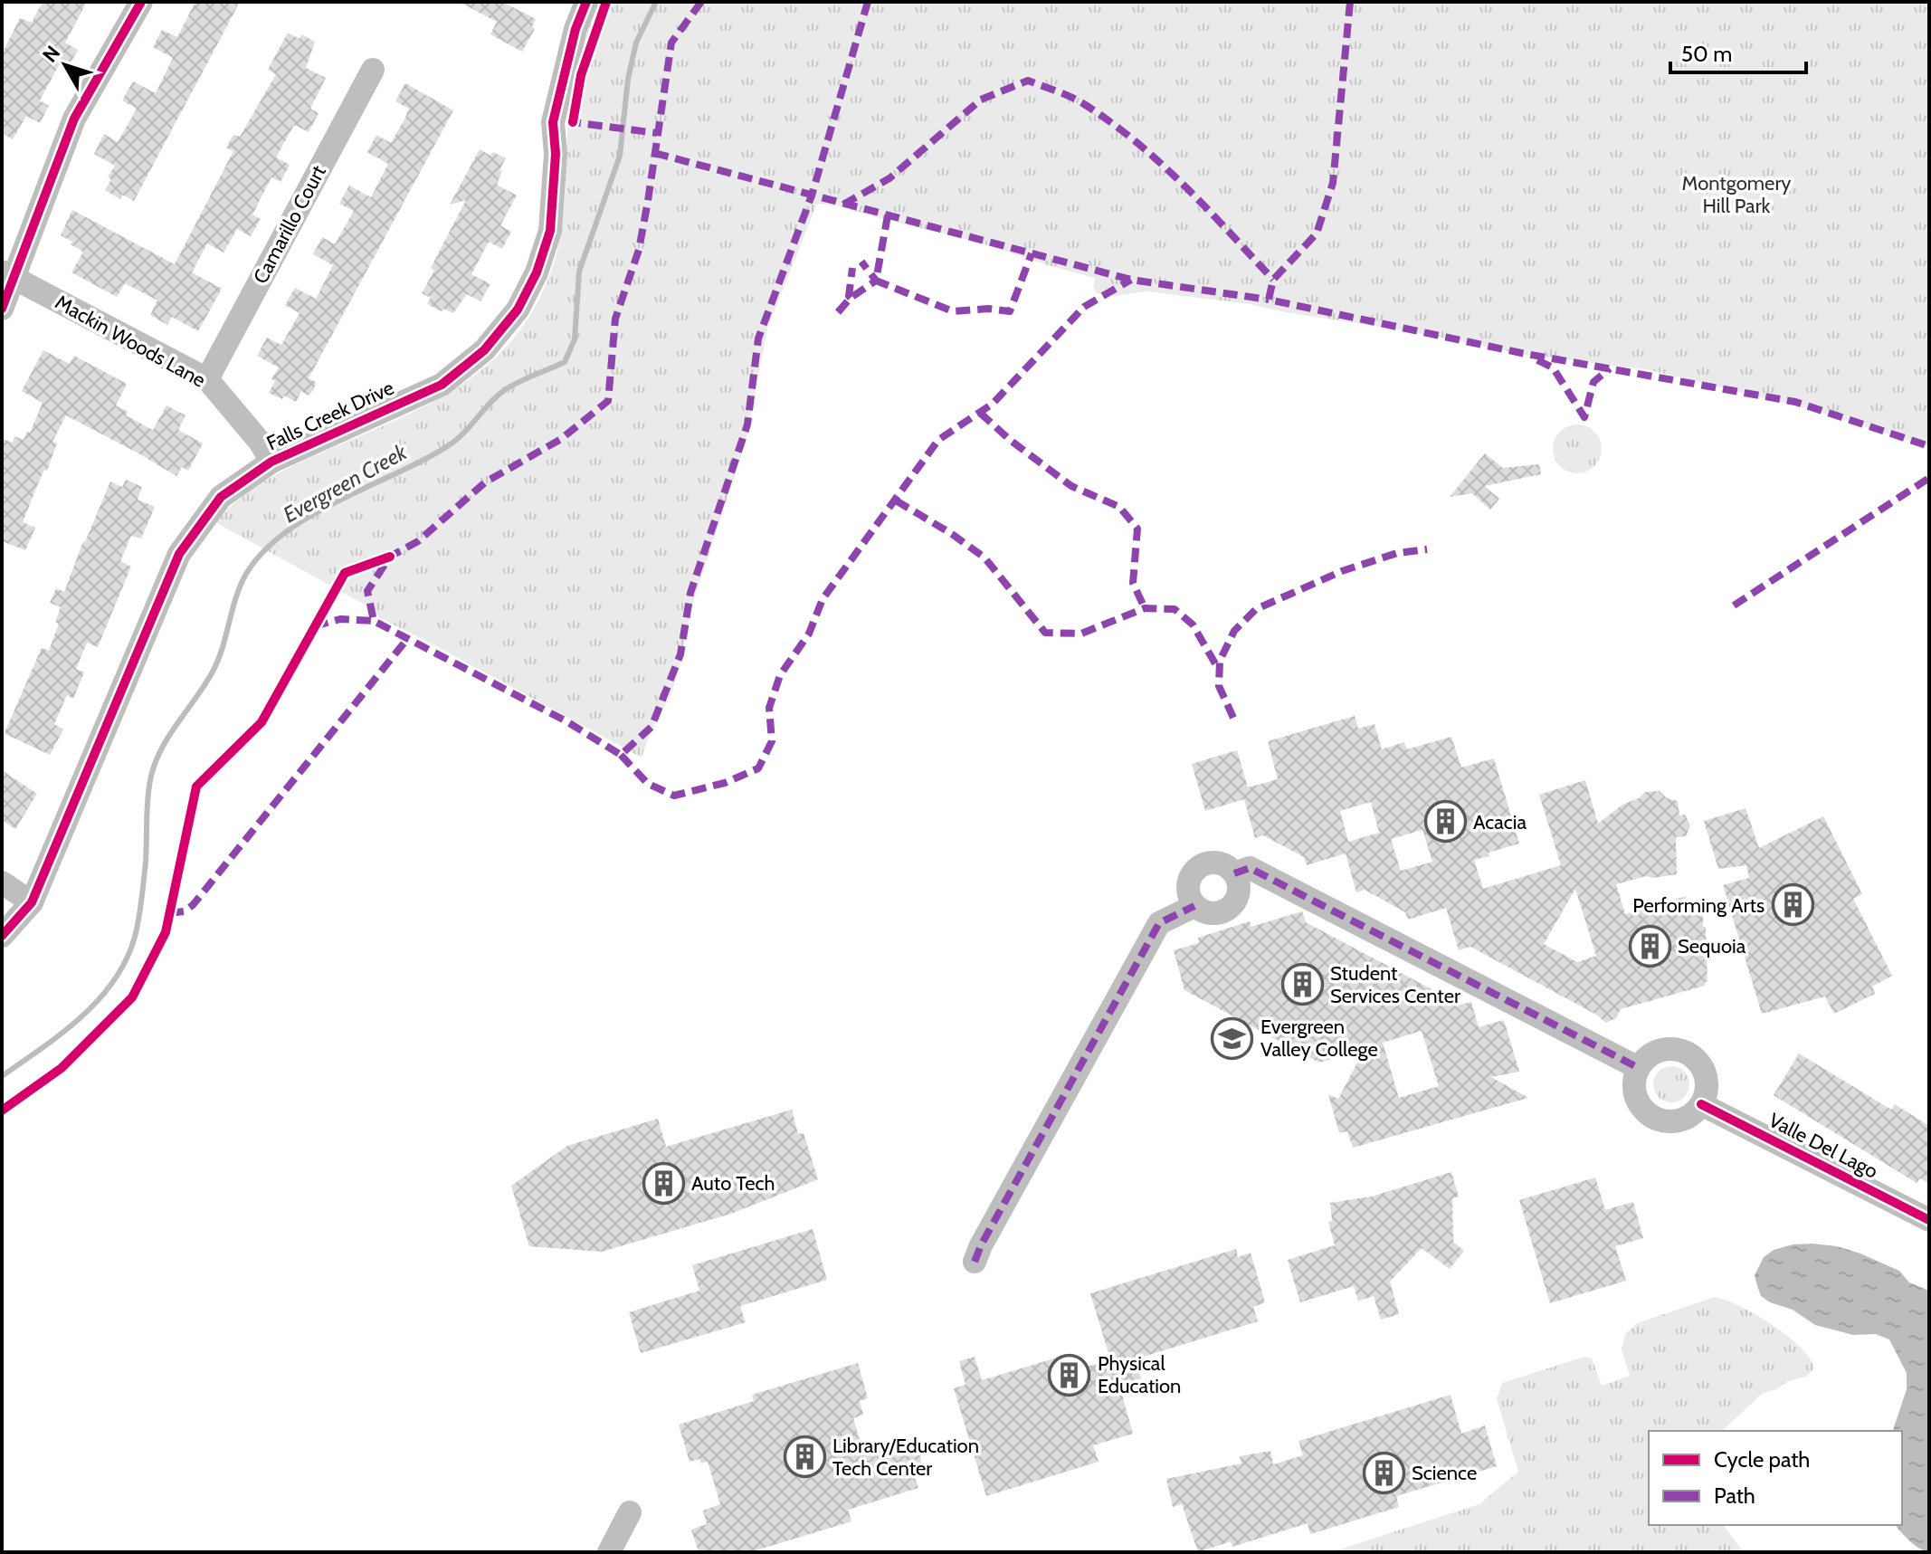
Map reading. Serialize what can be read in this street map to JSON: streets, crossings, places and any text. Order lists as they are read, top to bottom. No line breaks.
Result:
{"streets":{"street":["Camarillo Court","Mackin Woods Lane","Falls Creek Drive","Valle Del Lago"]},"crossings":[["Camarillo Court","Mackin Woods Lane"],["Mackin Woods Lane","Falls Creek Drive"]],"water":["Evergreen Creek"],"parks":["Montgomery Hill Park"],"places":{"building":["Acacia","Performing Arts","Sequoia","Student Services Center","Auto Tech","Physical Education","Library/Education Tech Center","Science"],"school or university":["Evergreen Valley College"]},"legend":["Cycle path","Path"],"scale_bar":"50 m","north":"top left"}
